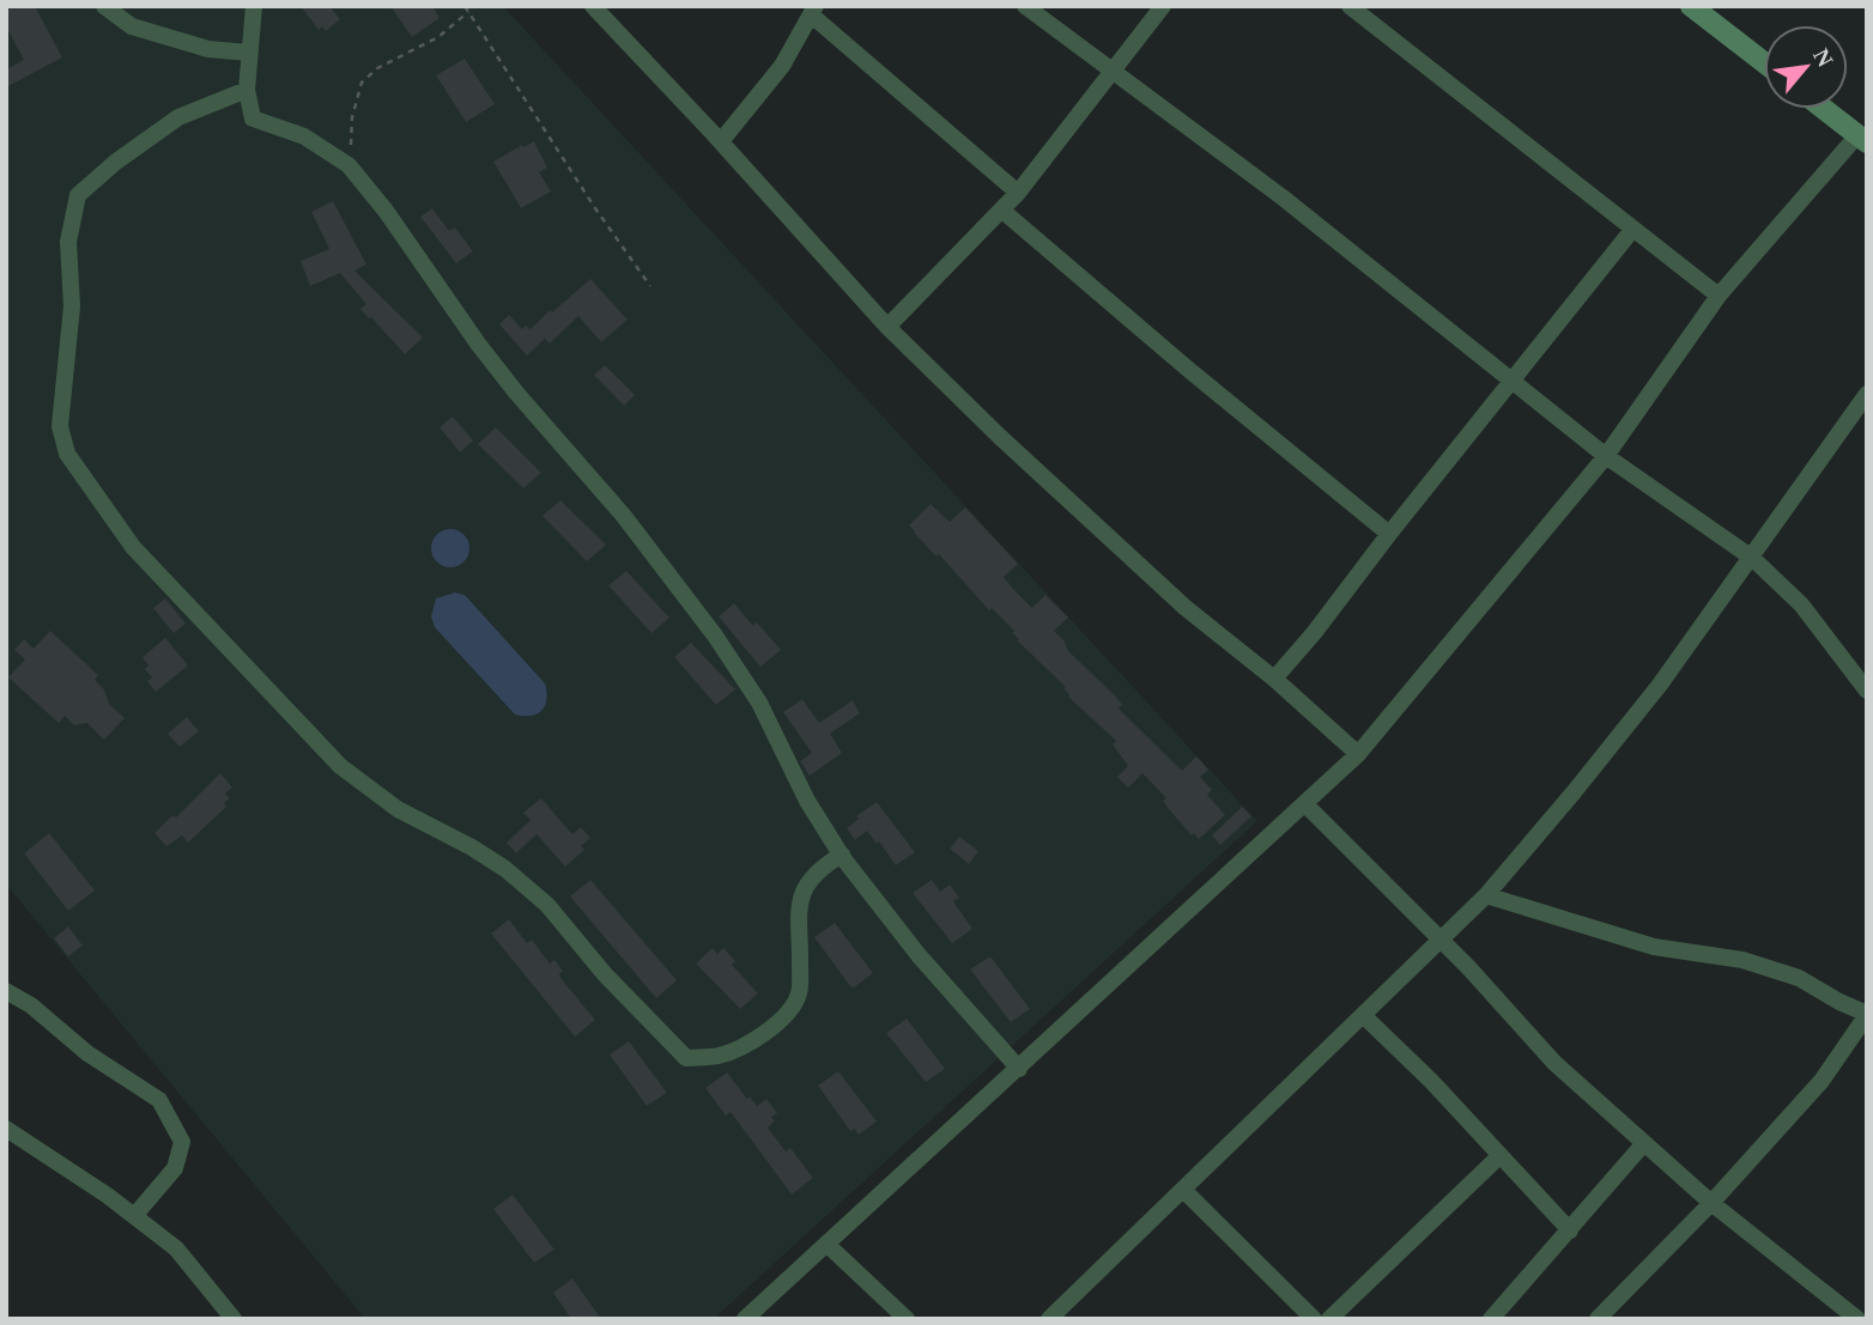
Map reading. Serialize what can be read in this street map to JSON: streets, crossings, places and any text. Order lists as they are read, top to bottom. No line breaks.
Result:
{"north":"top right"}
